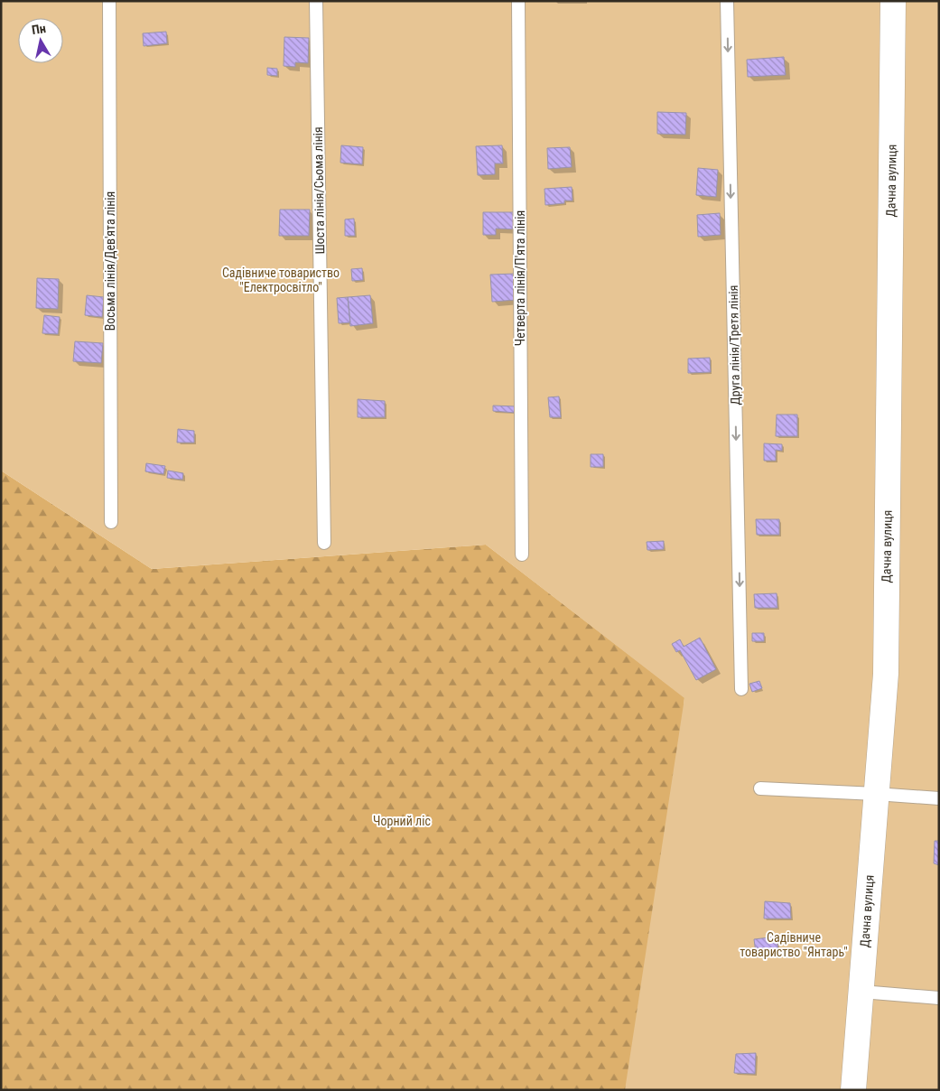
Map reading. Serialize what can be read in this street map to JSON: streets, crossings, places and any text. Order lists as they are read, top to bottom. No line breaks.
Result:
{"streets":{"street":["Дачна вулиця"],"lane":["Шоста лінія/Сьома лінія","Восьма лінія/Дев'ята лінія","Четверта лінія/П'ята лінія","Друга лінія/Третя лінія"]},"one_way":["Друга лінія/Третя лінія"],"parks":["Садівниче товариство \"Електросвітло\"","Чорний ліс","Садівниче товариство \"Янтарь\""],"north":"top"}
